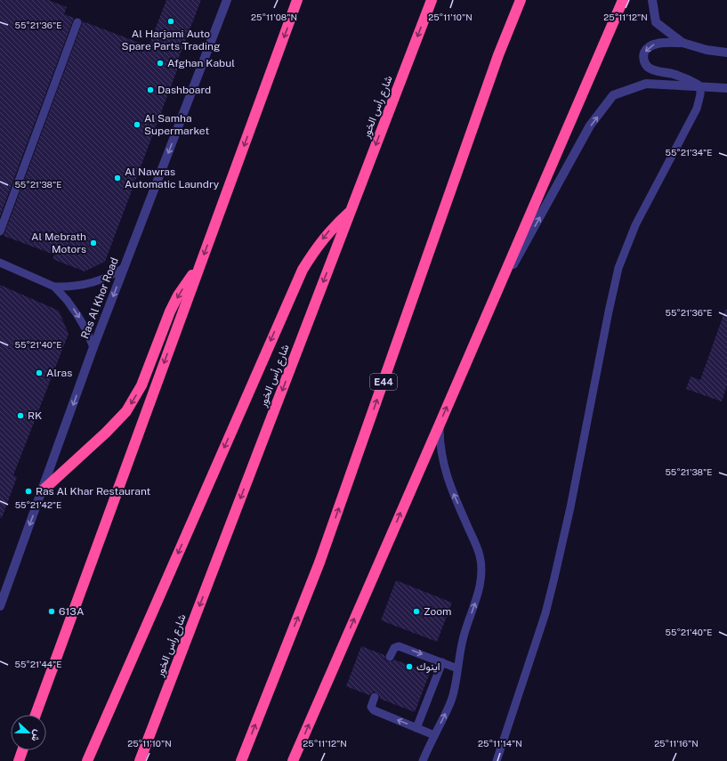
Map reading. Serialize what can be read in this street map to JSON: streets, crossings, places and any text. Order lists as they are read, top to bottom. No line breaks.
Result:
{"streets":{"highway":["شارع رأس الخور","E44"],"street":["Ras Al Khor Road"]},"one_way":["Ras Al Khor Road"],"places":["Al Harjami Auto Spare Parts Trading","Afghan Kabul","Dashboard","Al Samha Supermarket","Al Nawras Automatic Laundry","Al Mebrath Motors","Alras","RK","Ras Al Khar Restaurant","613A","Zoom","اينوك"],"north":"right","coordinates":["25°11'10\"N","25°11'12\"N","25°11'08\"N","55°21'36\"E","55°21'34\"E","55°21'38\"E","55°21'40\"E","55°21'42\"E","55°21'44\"E","25°11'14\"N","25°11'16\"N"]}
